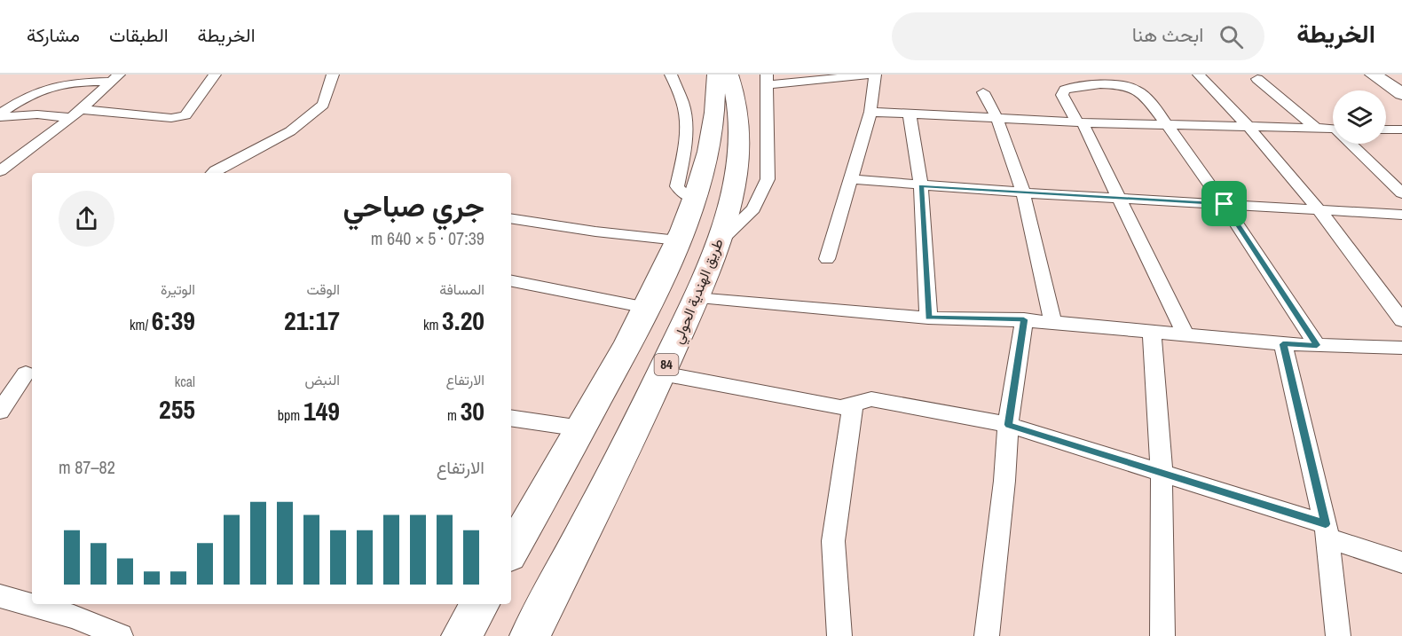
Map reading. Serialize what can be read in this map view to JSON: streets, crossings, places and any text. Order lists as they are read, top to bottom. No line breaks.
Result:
{"streets":{"highway":["طريق الهندية الحولي","84"]},"page":{"header":"الخريطة","search":"ابحث هنا","nav":["الخريطة","الطبقات","مشاركة"],"heading":["جري صباحي","07:39 · 5 × 640 m"],"stats":[["المسافة","3.20 km"],["الوقت","21:17"],["الوتيرة","6:39 /km"],["الارتفاع","30 m"],["النبض","149 bpm"],["kcal","255"]],"chart":["الارتفاع","82–87 m"]}}
